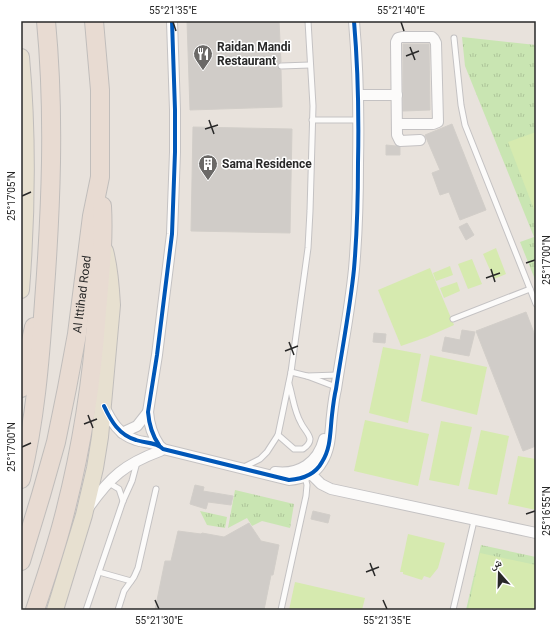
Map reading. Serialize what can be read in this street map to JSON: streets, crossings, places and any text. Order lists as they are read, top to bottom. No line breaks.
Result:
{"streets":{"highway":["Al Ittihad Road"]},"places":{"restaurant":["Raidan Mandi Restaurant"],"building":["Sama Residence"]},"north":"top","coordinates":["55°21'35\"E","55°21'40\"E","25°17'05\"N","25°17'00\"N","25°16'55\"N","55°21'30\"E"]}
